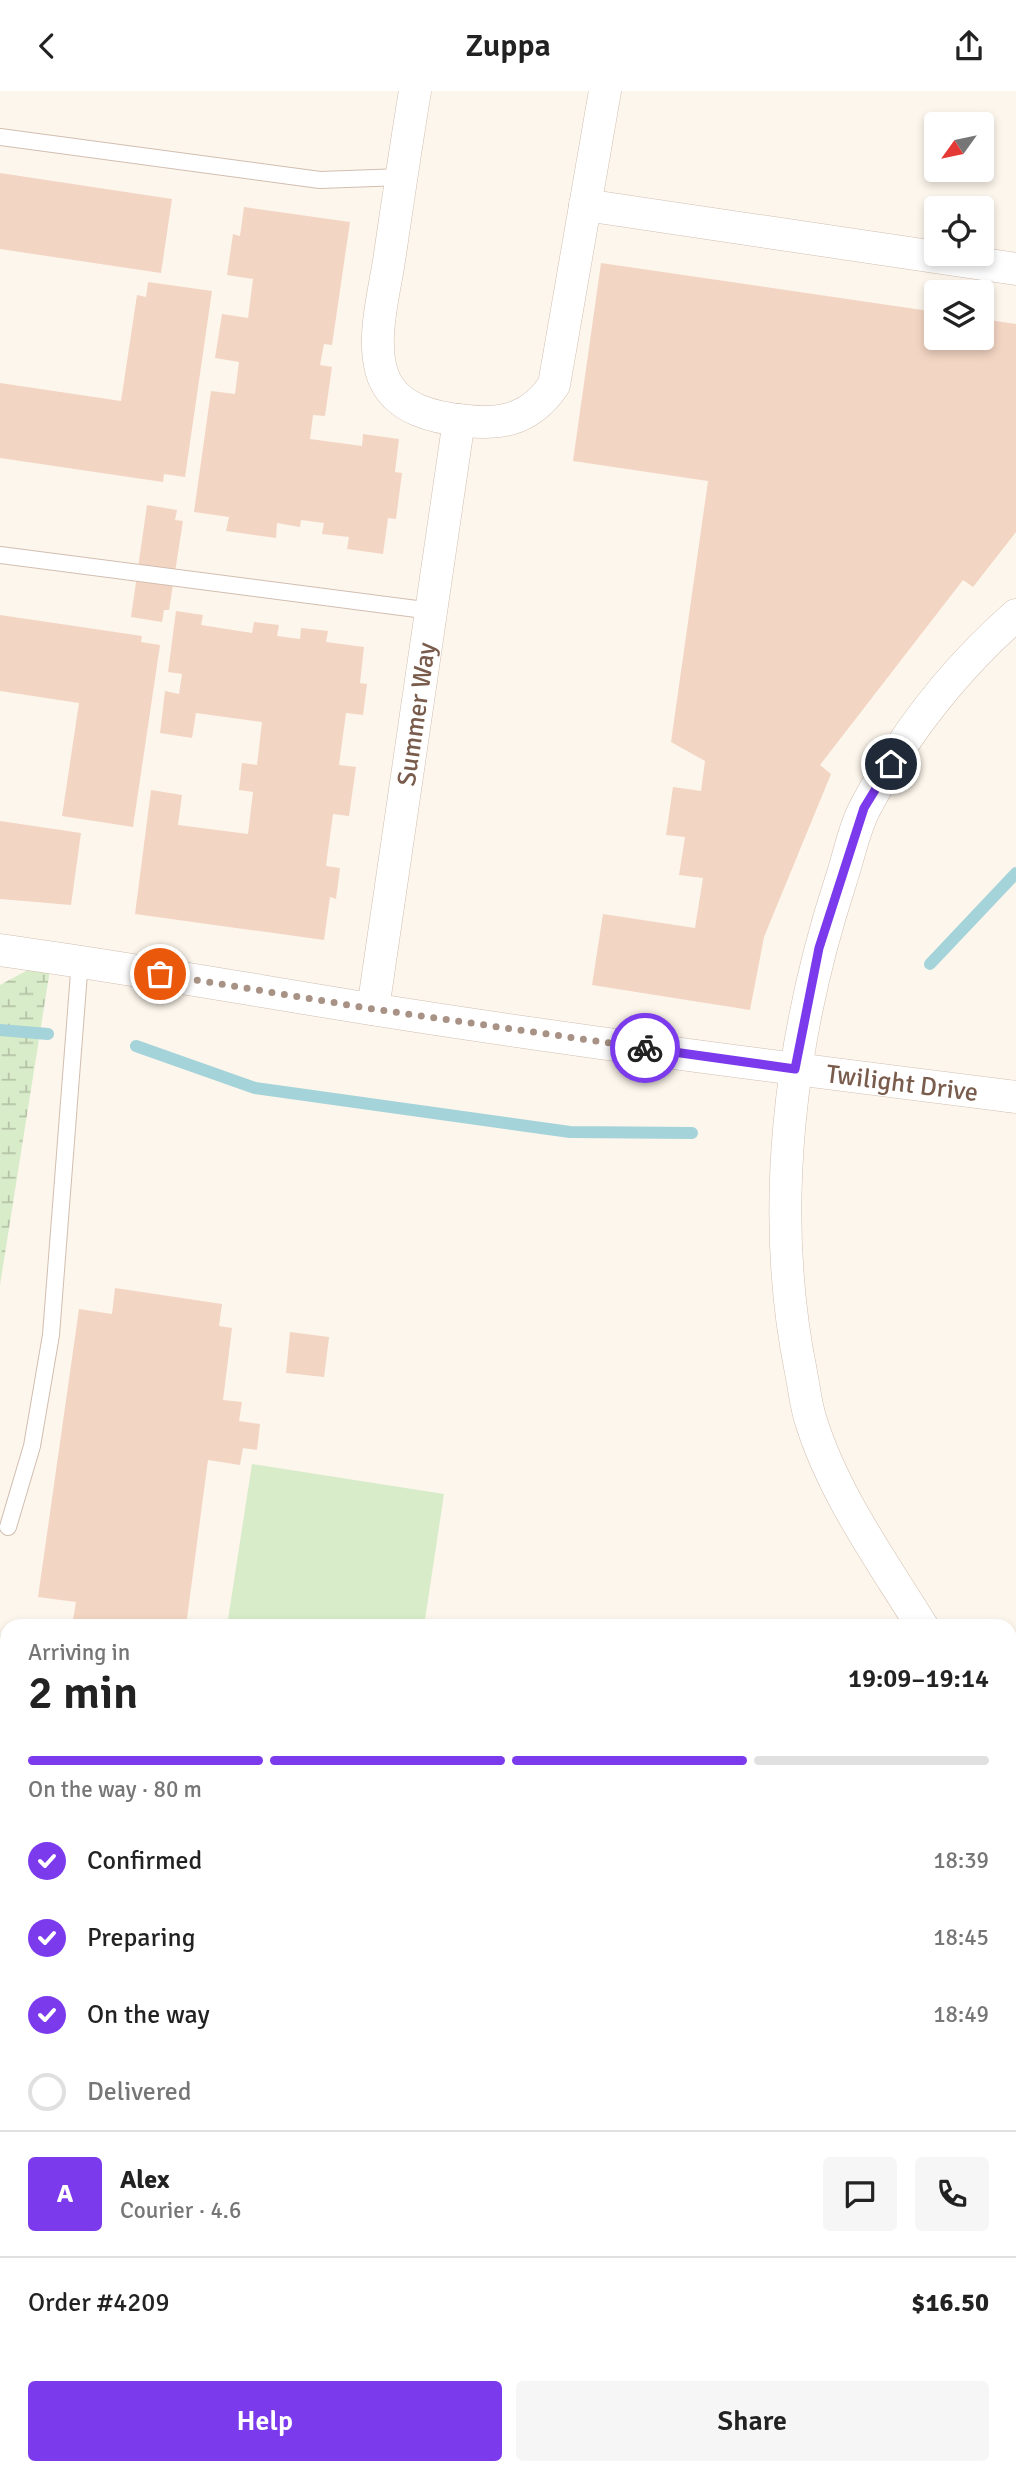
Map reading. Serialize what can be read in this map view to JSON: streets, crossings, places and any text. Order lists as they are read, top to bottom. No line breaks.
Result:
{"streets":{"street":["Summer Way","Twilight Drive"]},"crossings":[["Summer Way","Twilight Drive"]],"north":"bottom left","page":{"header":"Zuppa","heading":["2 min","Arriving in","19:09–19:14"],"panel":["Alex","Courier · 4.6","Order #4209","$16.50"],"bar":"On the way · 80 m","list":[["Confirmed","18:39"],["Preparing","18:45"],["On the way","18:49"],"Delivered"],"round":"A","buttons":["Help","Share"]}}
